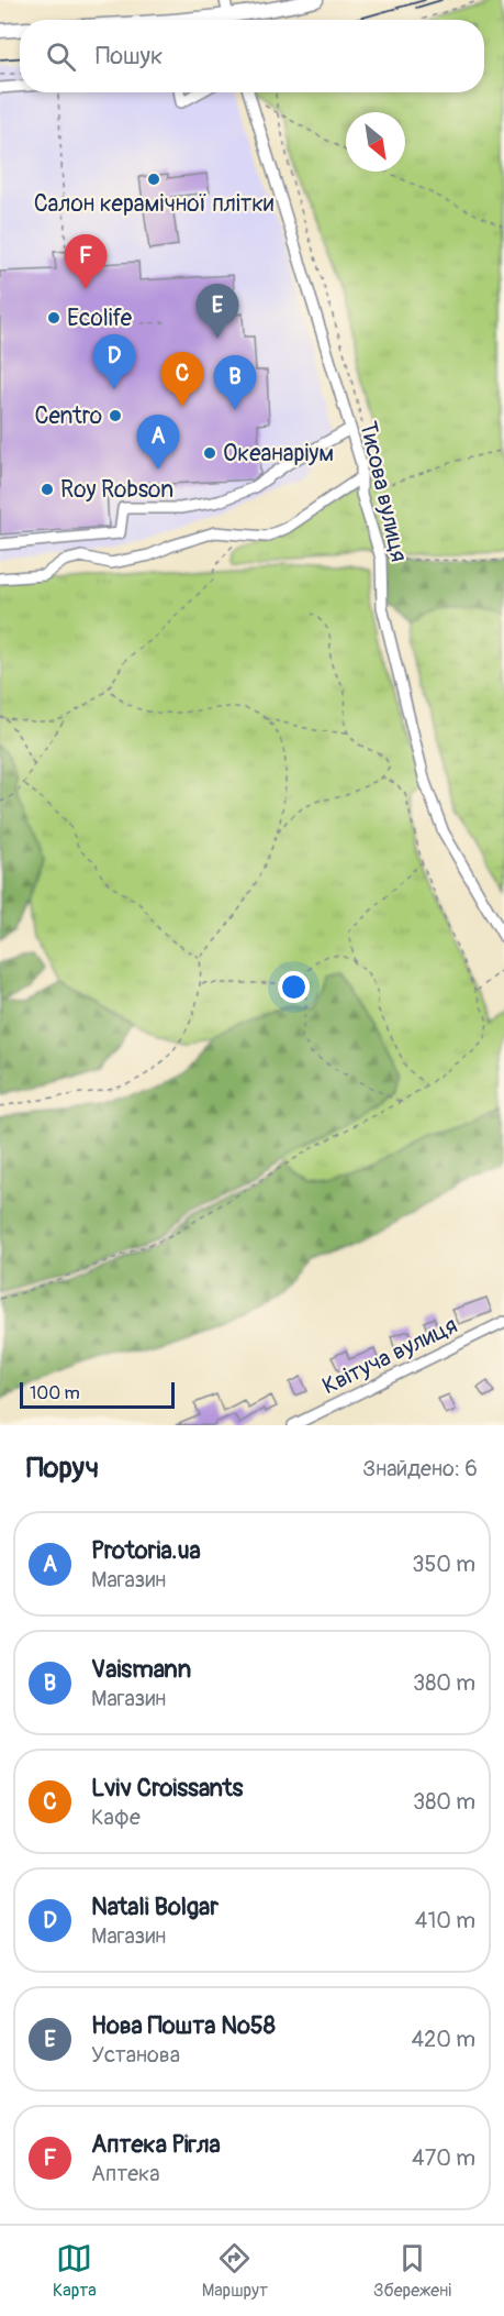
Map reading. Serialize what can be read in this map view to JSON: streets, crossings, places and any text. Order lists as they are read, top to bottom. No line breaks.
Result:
{"streets":{"street":["Тисова вулиця","Квітуча вулиця"]},"places":["Салон керамічної плітки","Ecolife","Centro","Океанаріум","Roy Robson"],"scale_bar":"100 m","north":"bottom right","page":{"search":"Пошук","pins":["F","E","D","C","B","A"],"scale":"100 m","heading":["Поруч","Знайдено: 6"],"list":[{"mark":"A","name":"Protoria.ua","note":"Магазин","value":"350 m"},{"mark":"B","name":"Vaismann","note":"Магазин","value":"380 m"},{"mark":"C","name":"Lviv Croissants","note":"Кафе","value":"380 m"},{"mark":"D","name":"Natali Bolgar","note":"Магазин","value":"410 m"},{"mark":"E","name":"Нова Пошта №58","note":"Установа","value":"420 m"},{"mark":"F","name":"Аптека Рігла","note":"Аптека","value":"470 m"}],"nav":["Карта","Маршрут","Збережені"]}}
